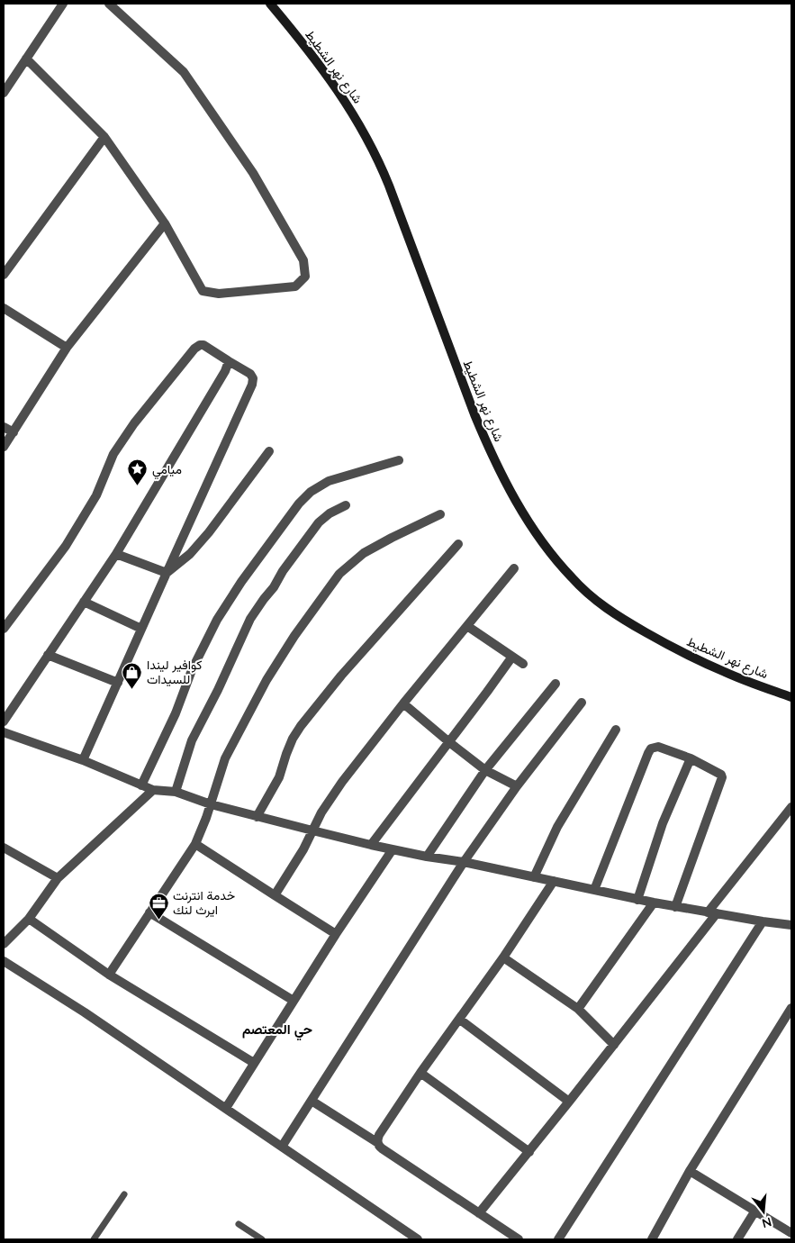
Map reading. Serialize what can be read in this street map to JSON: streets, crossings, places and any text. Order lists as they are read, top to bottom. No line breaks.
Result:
{"streets":{"main road":["شارع نهر الشطيط"]},"districts":["حي المعتصم"],"places":{"place":["ميامي"],"shop":["كوافير ليندا للسيدات"],"office":["خدمة انترنت ايرث لنك"]},"north":"bottom"}
